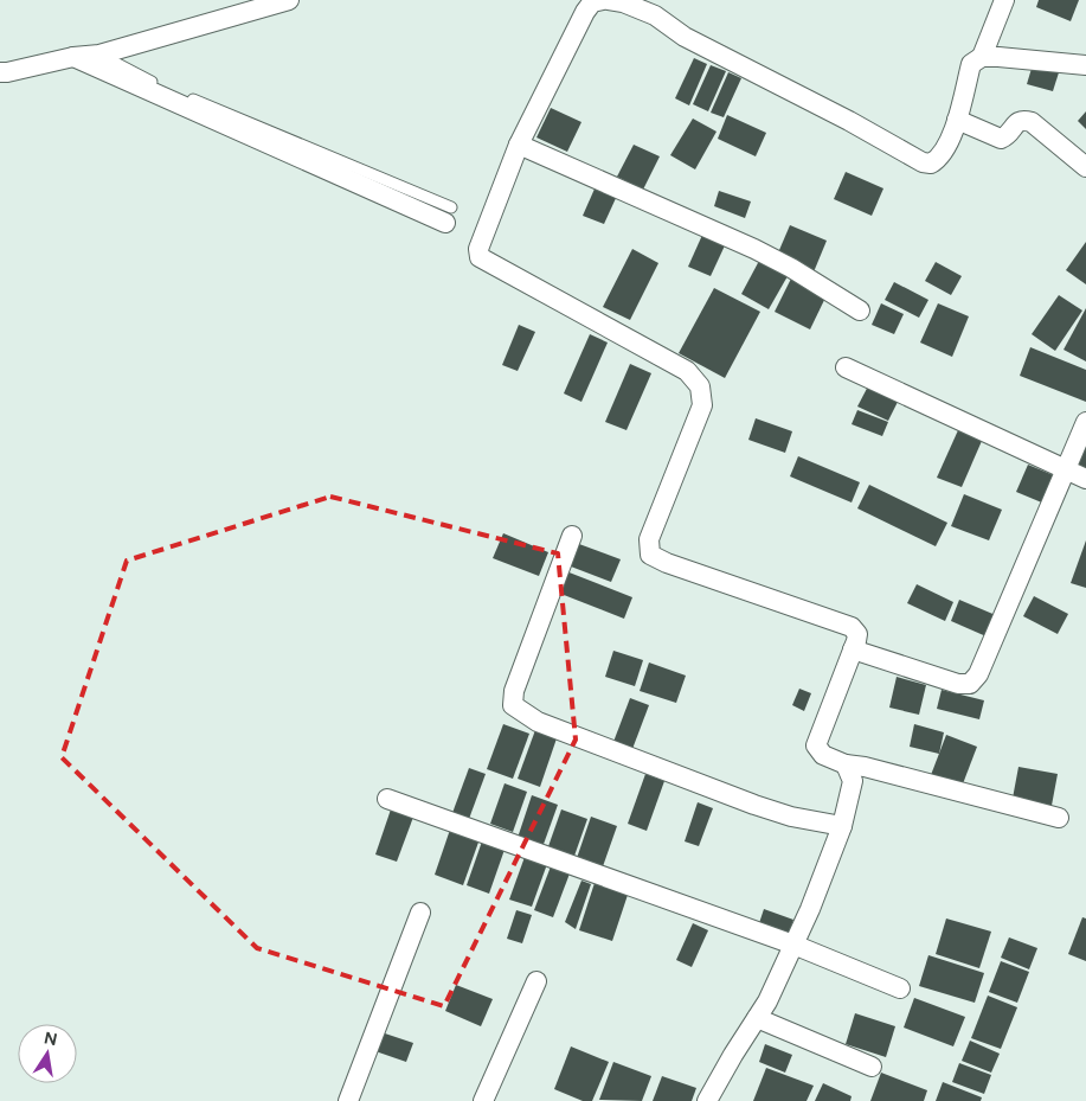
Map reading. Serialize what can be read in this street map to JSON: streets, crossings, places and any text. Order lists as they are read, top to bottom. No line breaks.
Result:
{"north":"top"}
